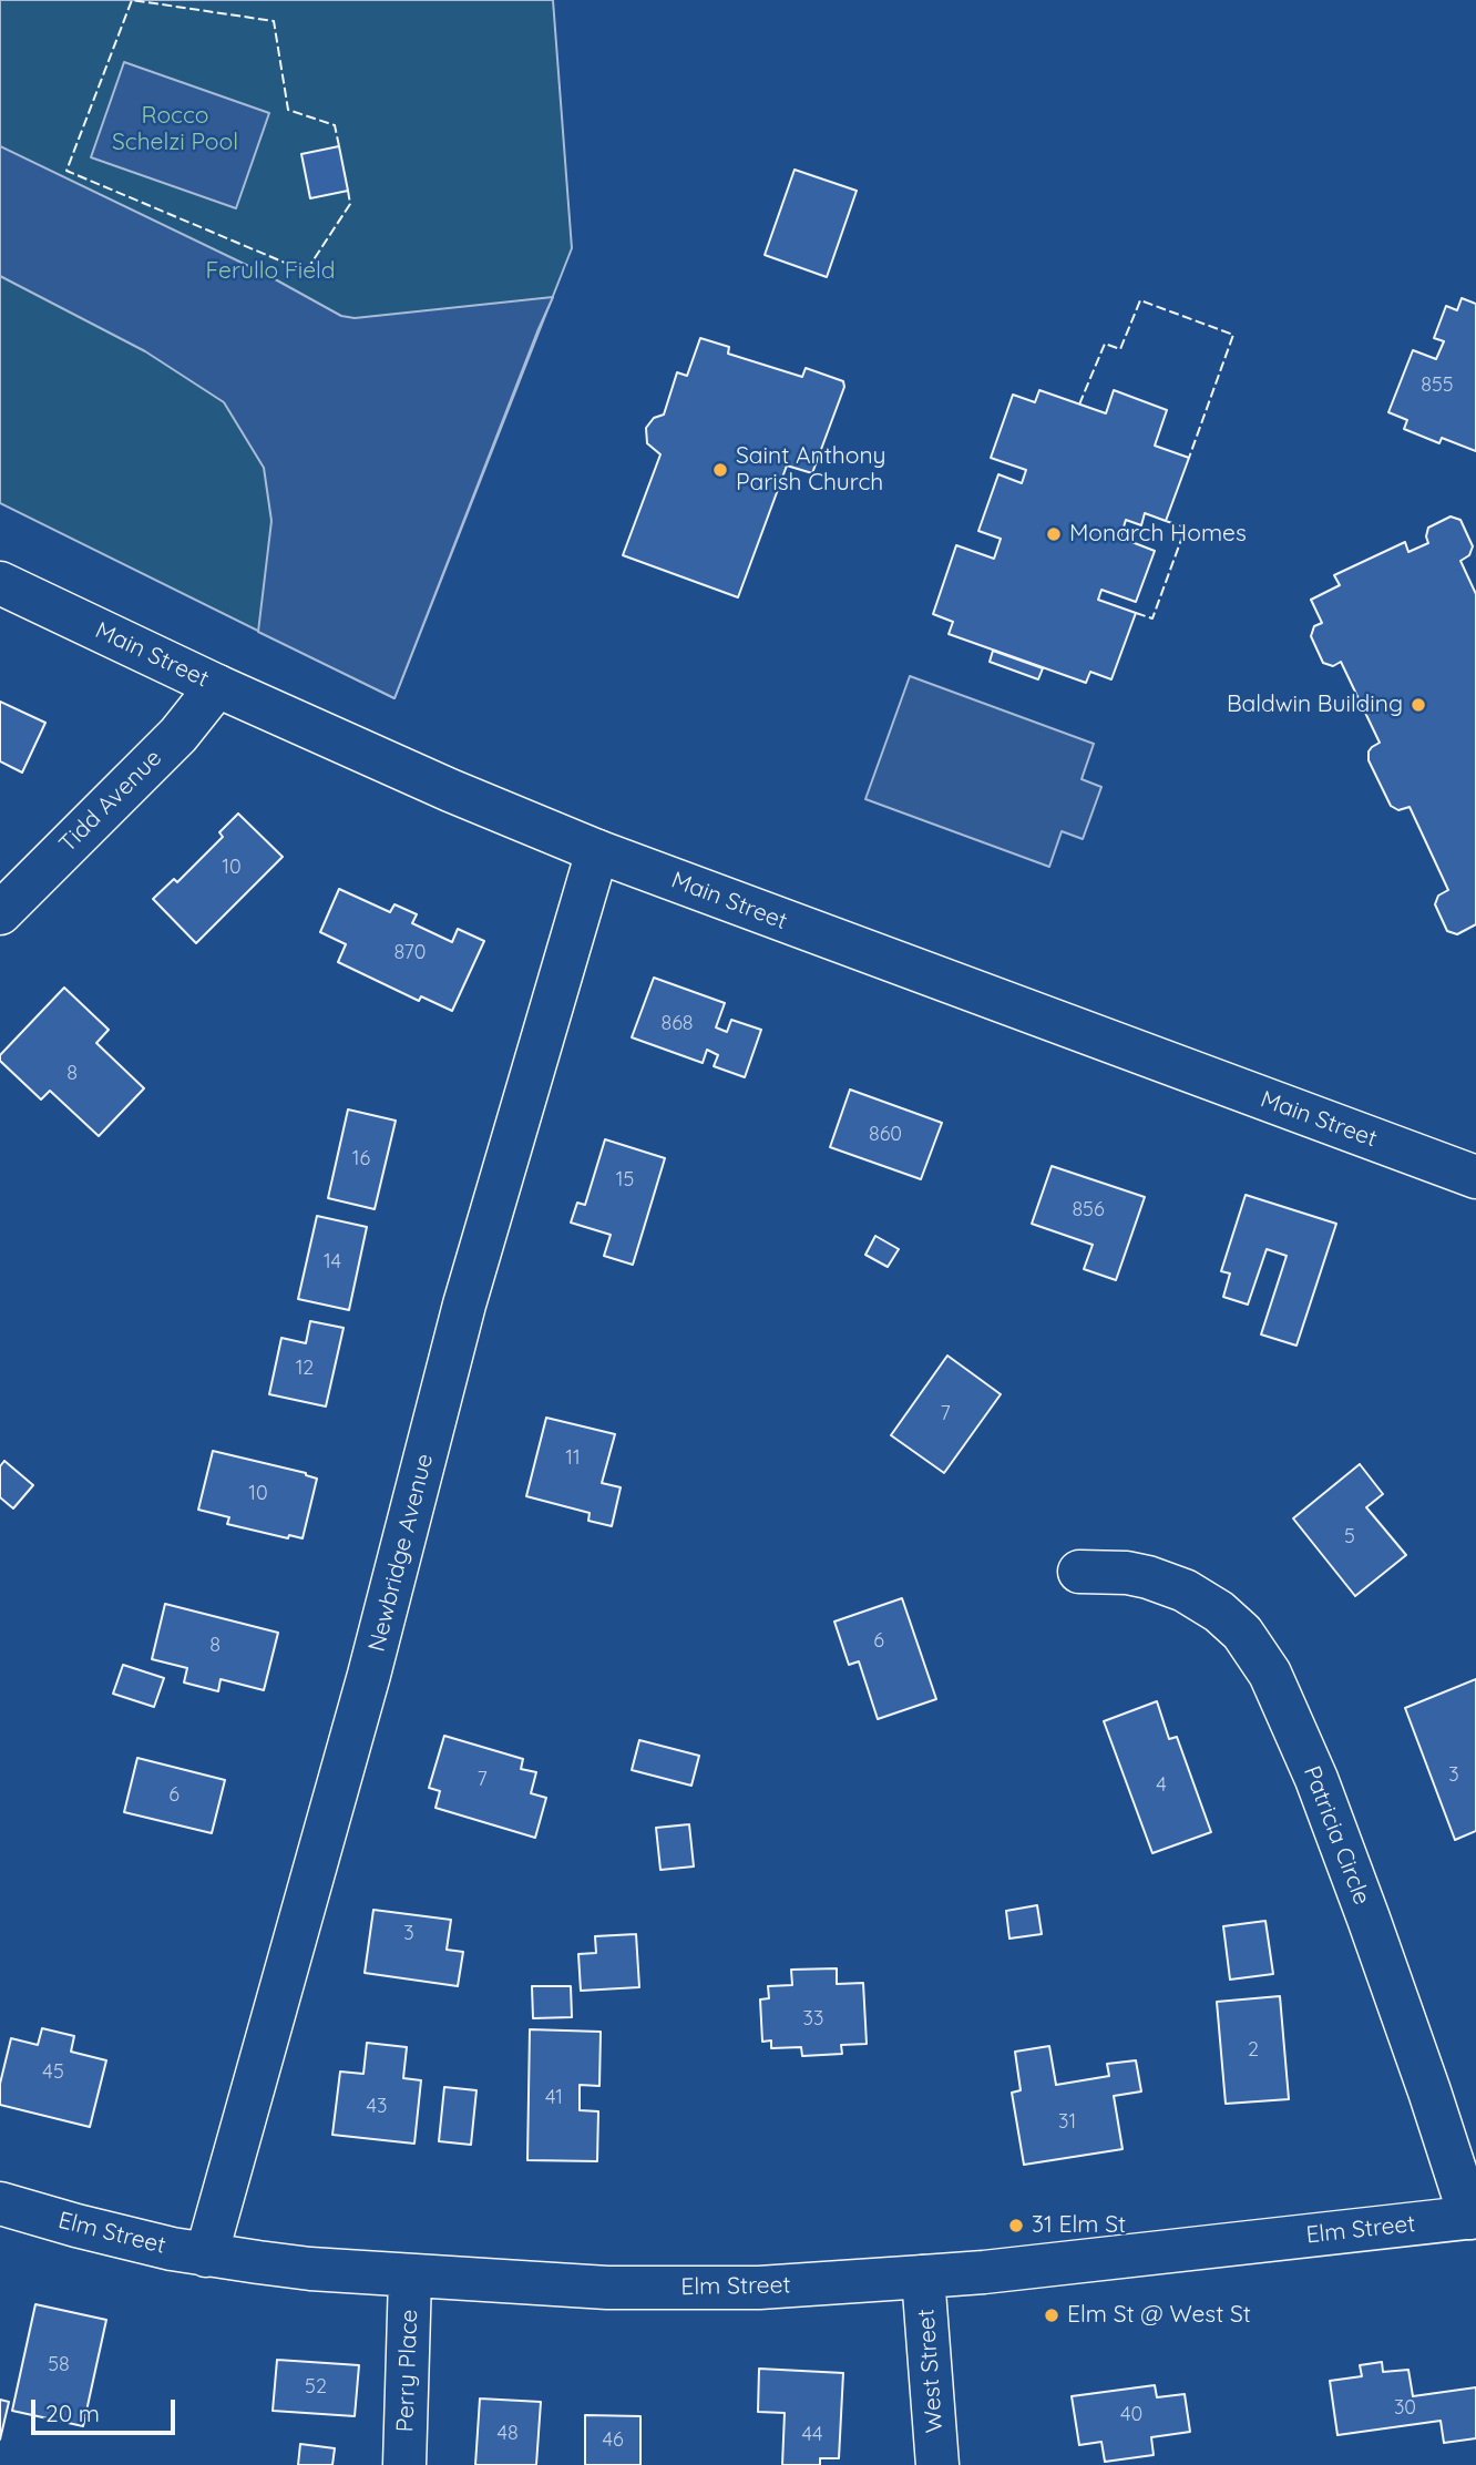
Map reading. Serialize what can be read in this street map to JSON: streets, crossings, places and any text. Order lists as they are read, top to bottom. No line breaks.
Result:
{"streets":{"street":["Main Street","Tidd Avenue","Newbridge Avenue","Patricia Circle","Elm Street","Perry Place","West Street"]},"crossings":[["Main Street","Tidd Avenue"],["Main Street","Newbridge Avenue"],["Newbridge Avenue","Elm Street"],["Patricia Circle","Elm Street"],["Elm Street","Perry Place"],["Elm Street","West Street"]],"parks":["Rocco Schelzi Pool","Ferullo Field"],"places":["Saint Anthony Parish Church","Monarch Homes","Baldwin Building","31 Elm St","Elm St @ West St"],"house_numbers":["855","10","870","868","8","860","16","15","856","14","12","7","11","10","5","6","8","3","7","4","6","3","33","2","45","41","43","31","58","52","30","40","48","44","46"],"scale_bar":"20 m"}
